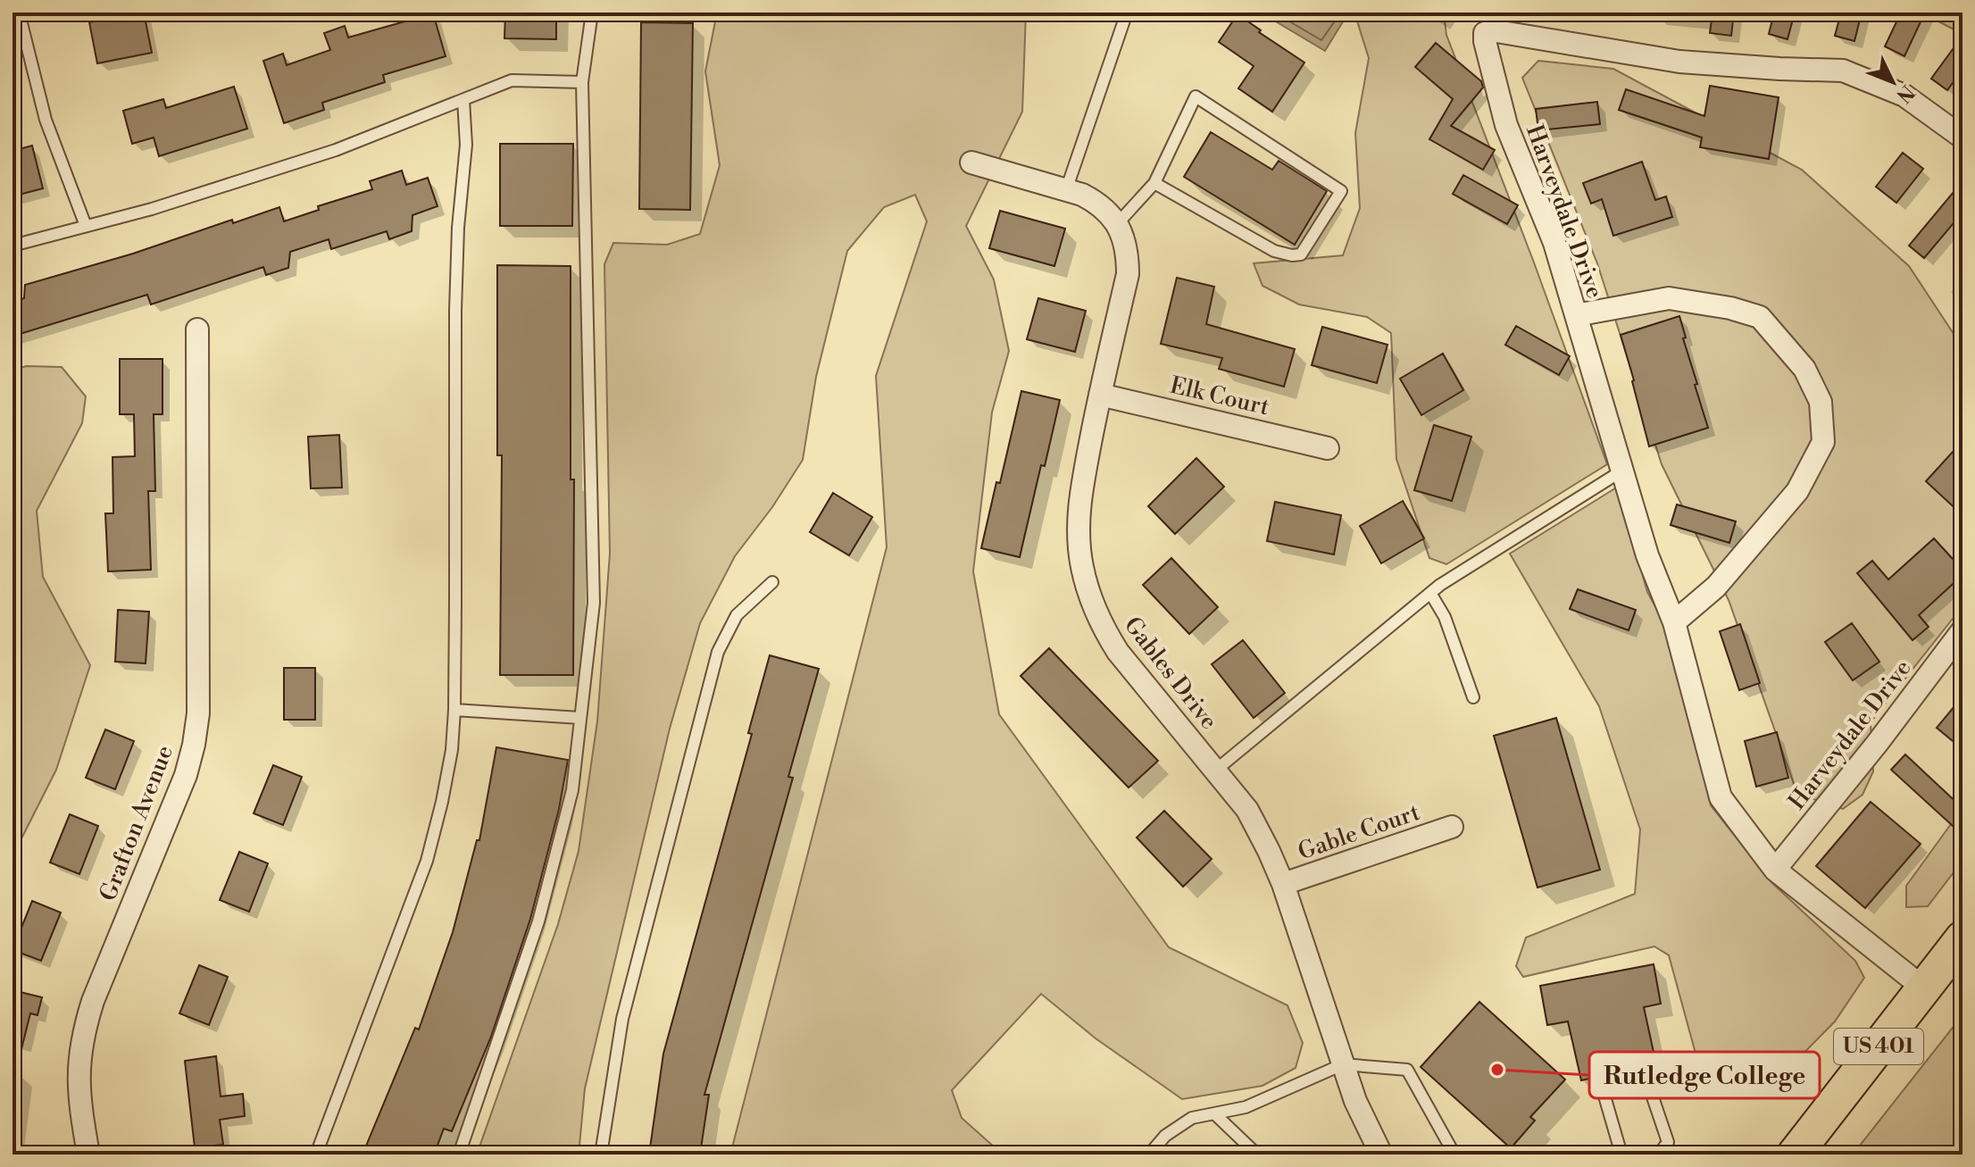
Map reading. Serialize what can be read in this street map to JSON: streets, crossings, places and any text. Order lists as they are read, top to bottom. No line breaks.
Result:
{"streets":{"main road":["US 401"],"street":["Harveydale Drive","Elk Court","Gables Drive","Grafton Avenue","Gable Court"]},"crossings":[["Harveydale Drive","US 401"],["Elk Court","Gables Drive"],["Gables Drive","Gable Court"]],"places":["Rutledge College"],"north":"bottom right"}
